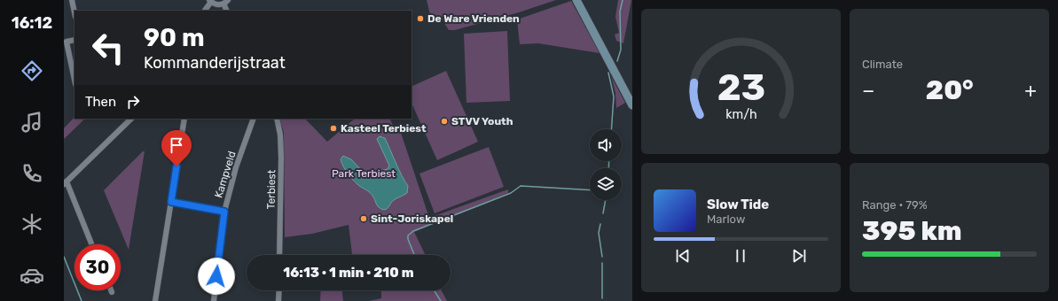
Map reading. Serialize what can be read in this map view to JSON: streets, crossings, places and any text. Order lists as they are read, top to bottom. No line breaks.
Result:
{"streets":{"street":["Kampveld","Terbiest"]},"parks":["Park Terbiest"],"places":["De Ware Vrienden","STVV Youth","Kasteel Terbiest","Sint-Joriskapel"],"page":{"tabs":"16:12","tile":["Climate",["Range · 79%","395 km"]],"turn":["90 m","Kommanderijstraat"],"heat":["−","20°","+"],"then":"Then","song":["Slow Tide","Marlow"],"limit":"30","trip":"16:13 · 1 min · 210 m","gauge":["23","km/h"]}}
